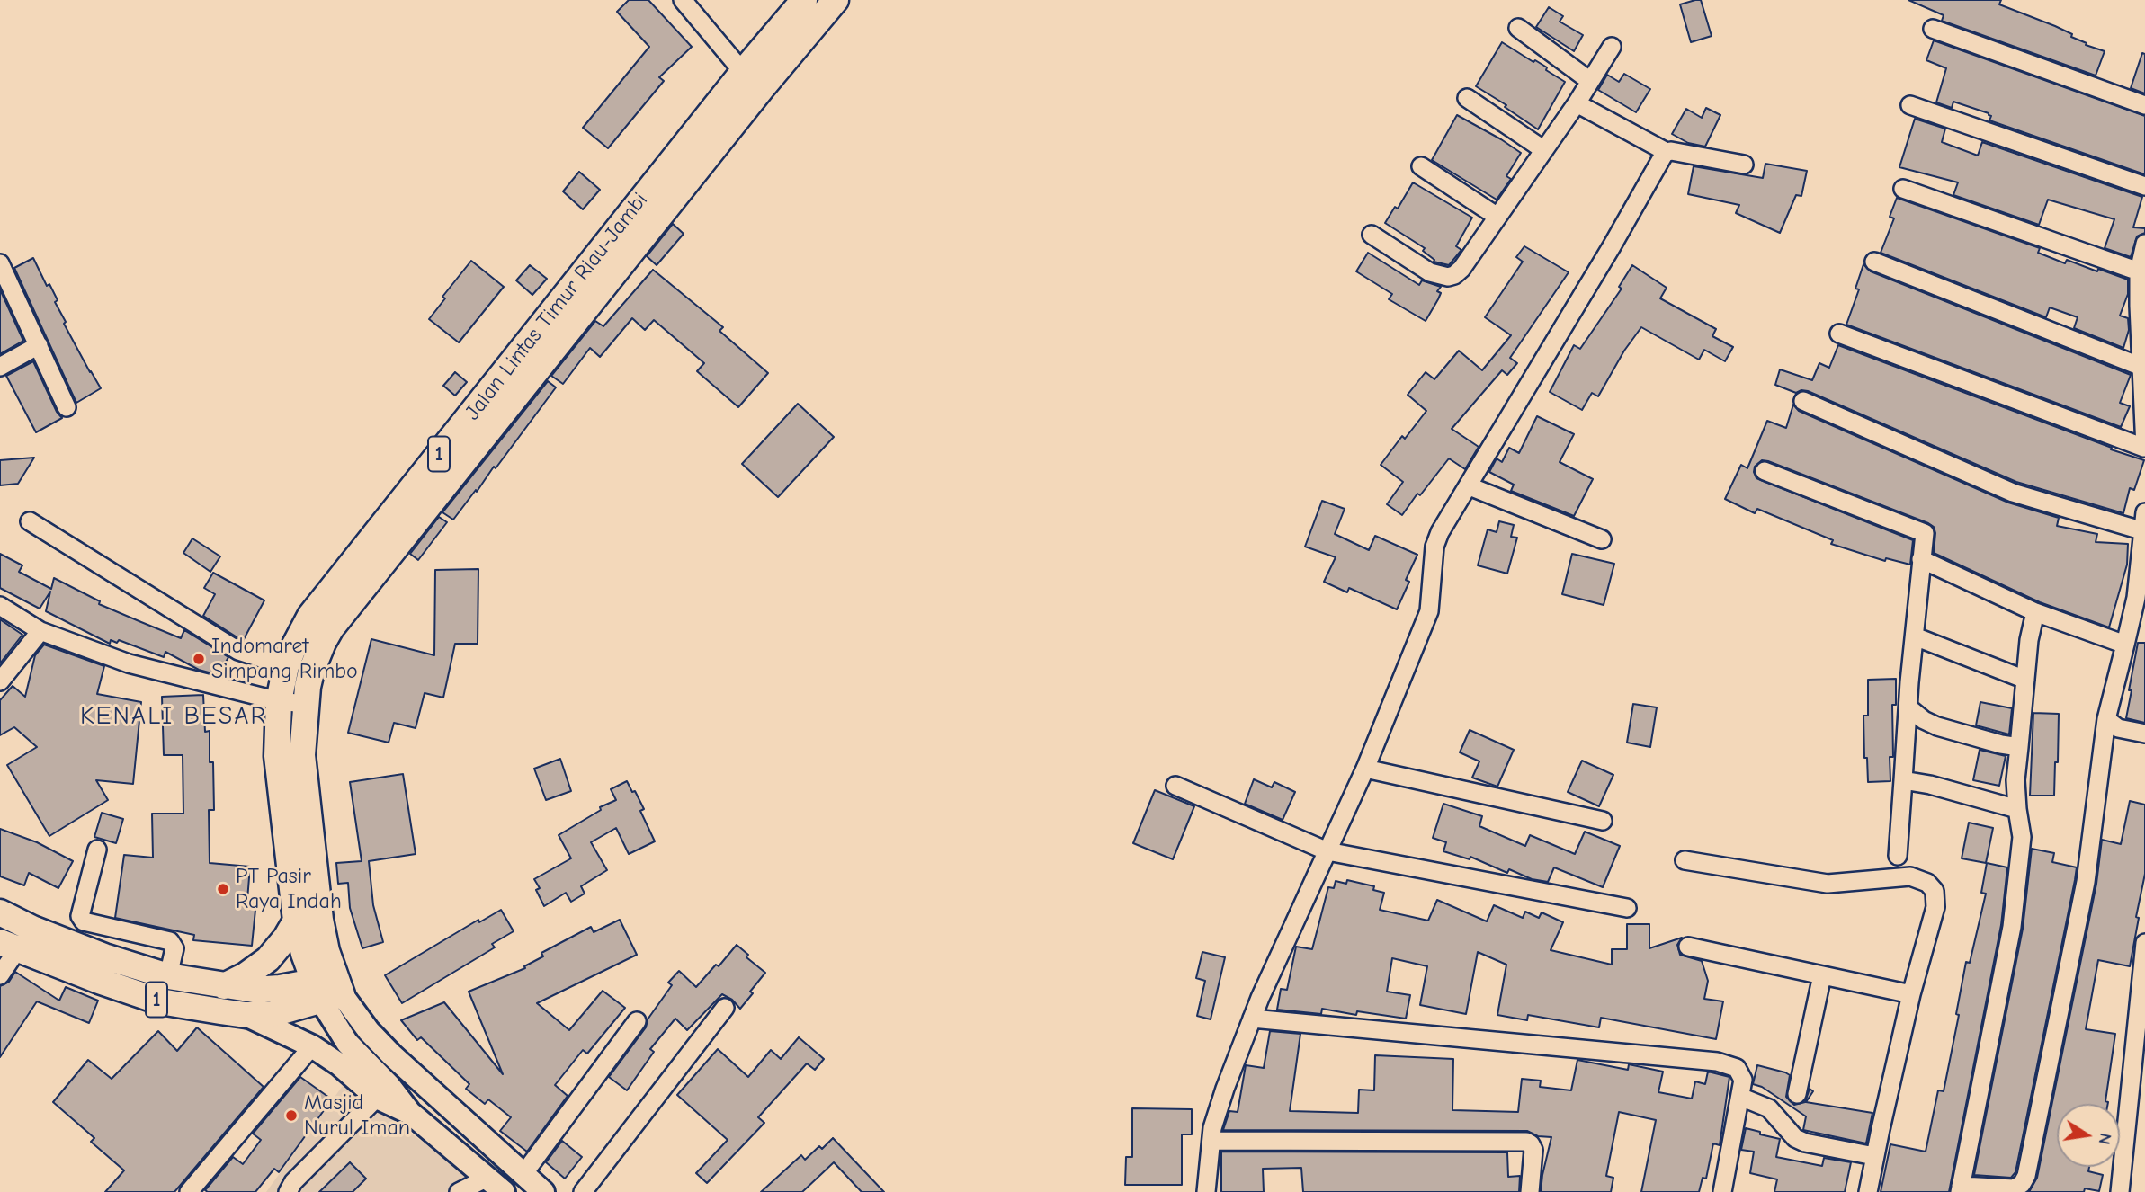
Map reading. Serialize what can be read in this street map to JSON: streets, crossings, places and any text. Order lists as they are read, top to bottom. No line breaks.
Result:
{"streets":{"highway":["Jalan Lintas Timur Riau-Jambi","1"]},"crossings":[["Jalan Lintas Timur Riau-Jambi","1"]],"districts":["KENALI BESAR"],"places":["Indomaret Simpang Rimbo","PT Pasir Raya Indah","Masjid Nurul Iman"],"north":"right"}
